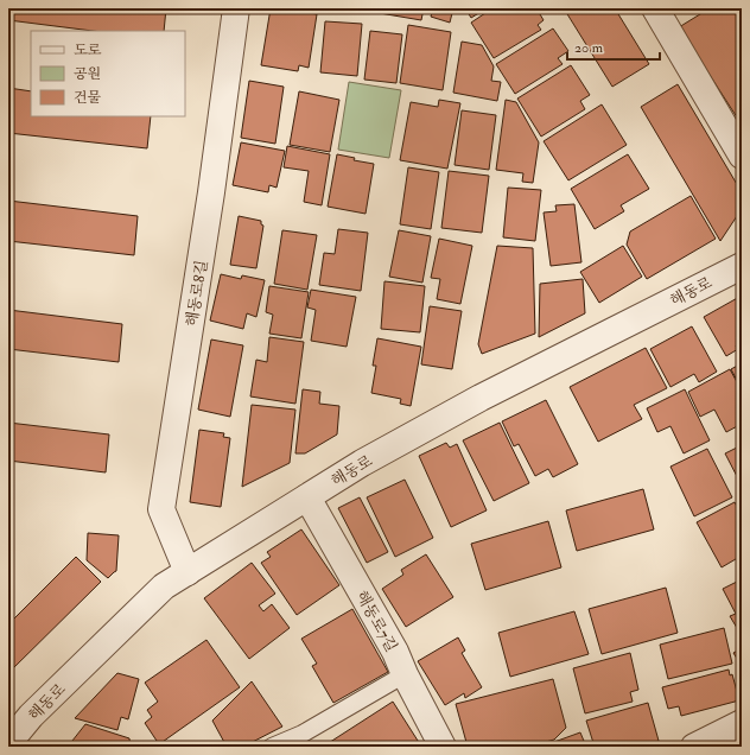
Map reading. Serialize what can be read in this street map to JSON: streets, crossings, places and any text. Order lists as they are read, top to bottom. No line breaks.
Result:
{"streets":{"street":["해동로","해동로8길","해동로7길"]},"crossings":[["해동로","해동로8길"],["해동로","해동로7길"]],"legend":["도로","공원","건물"],"scale_bar":"20 m"}
